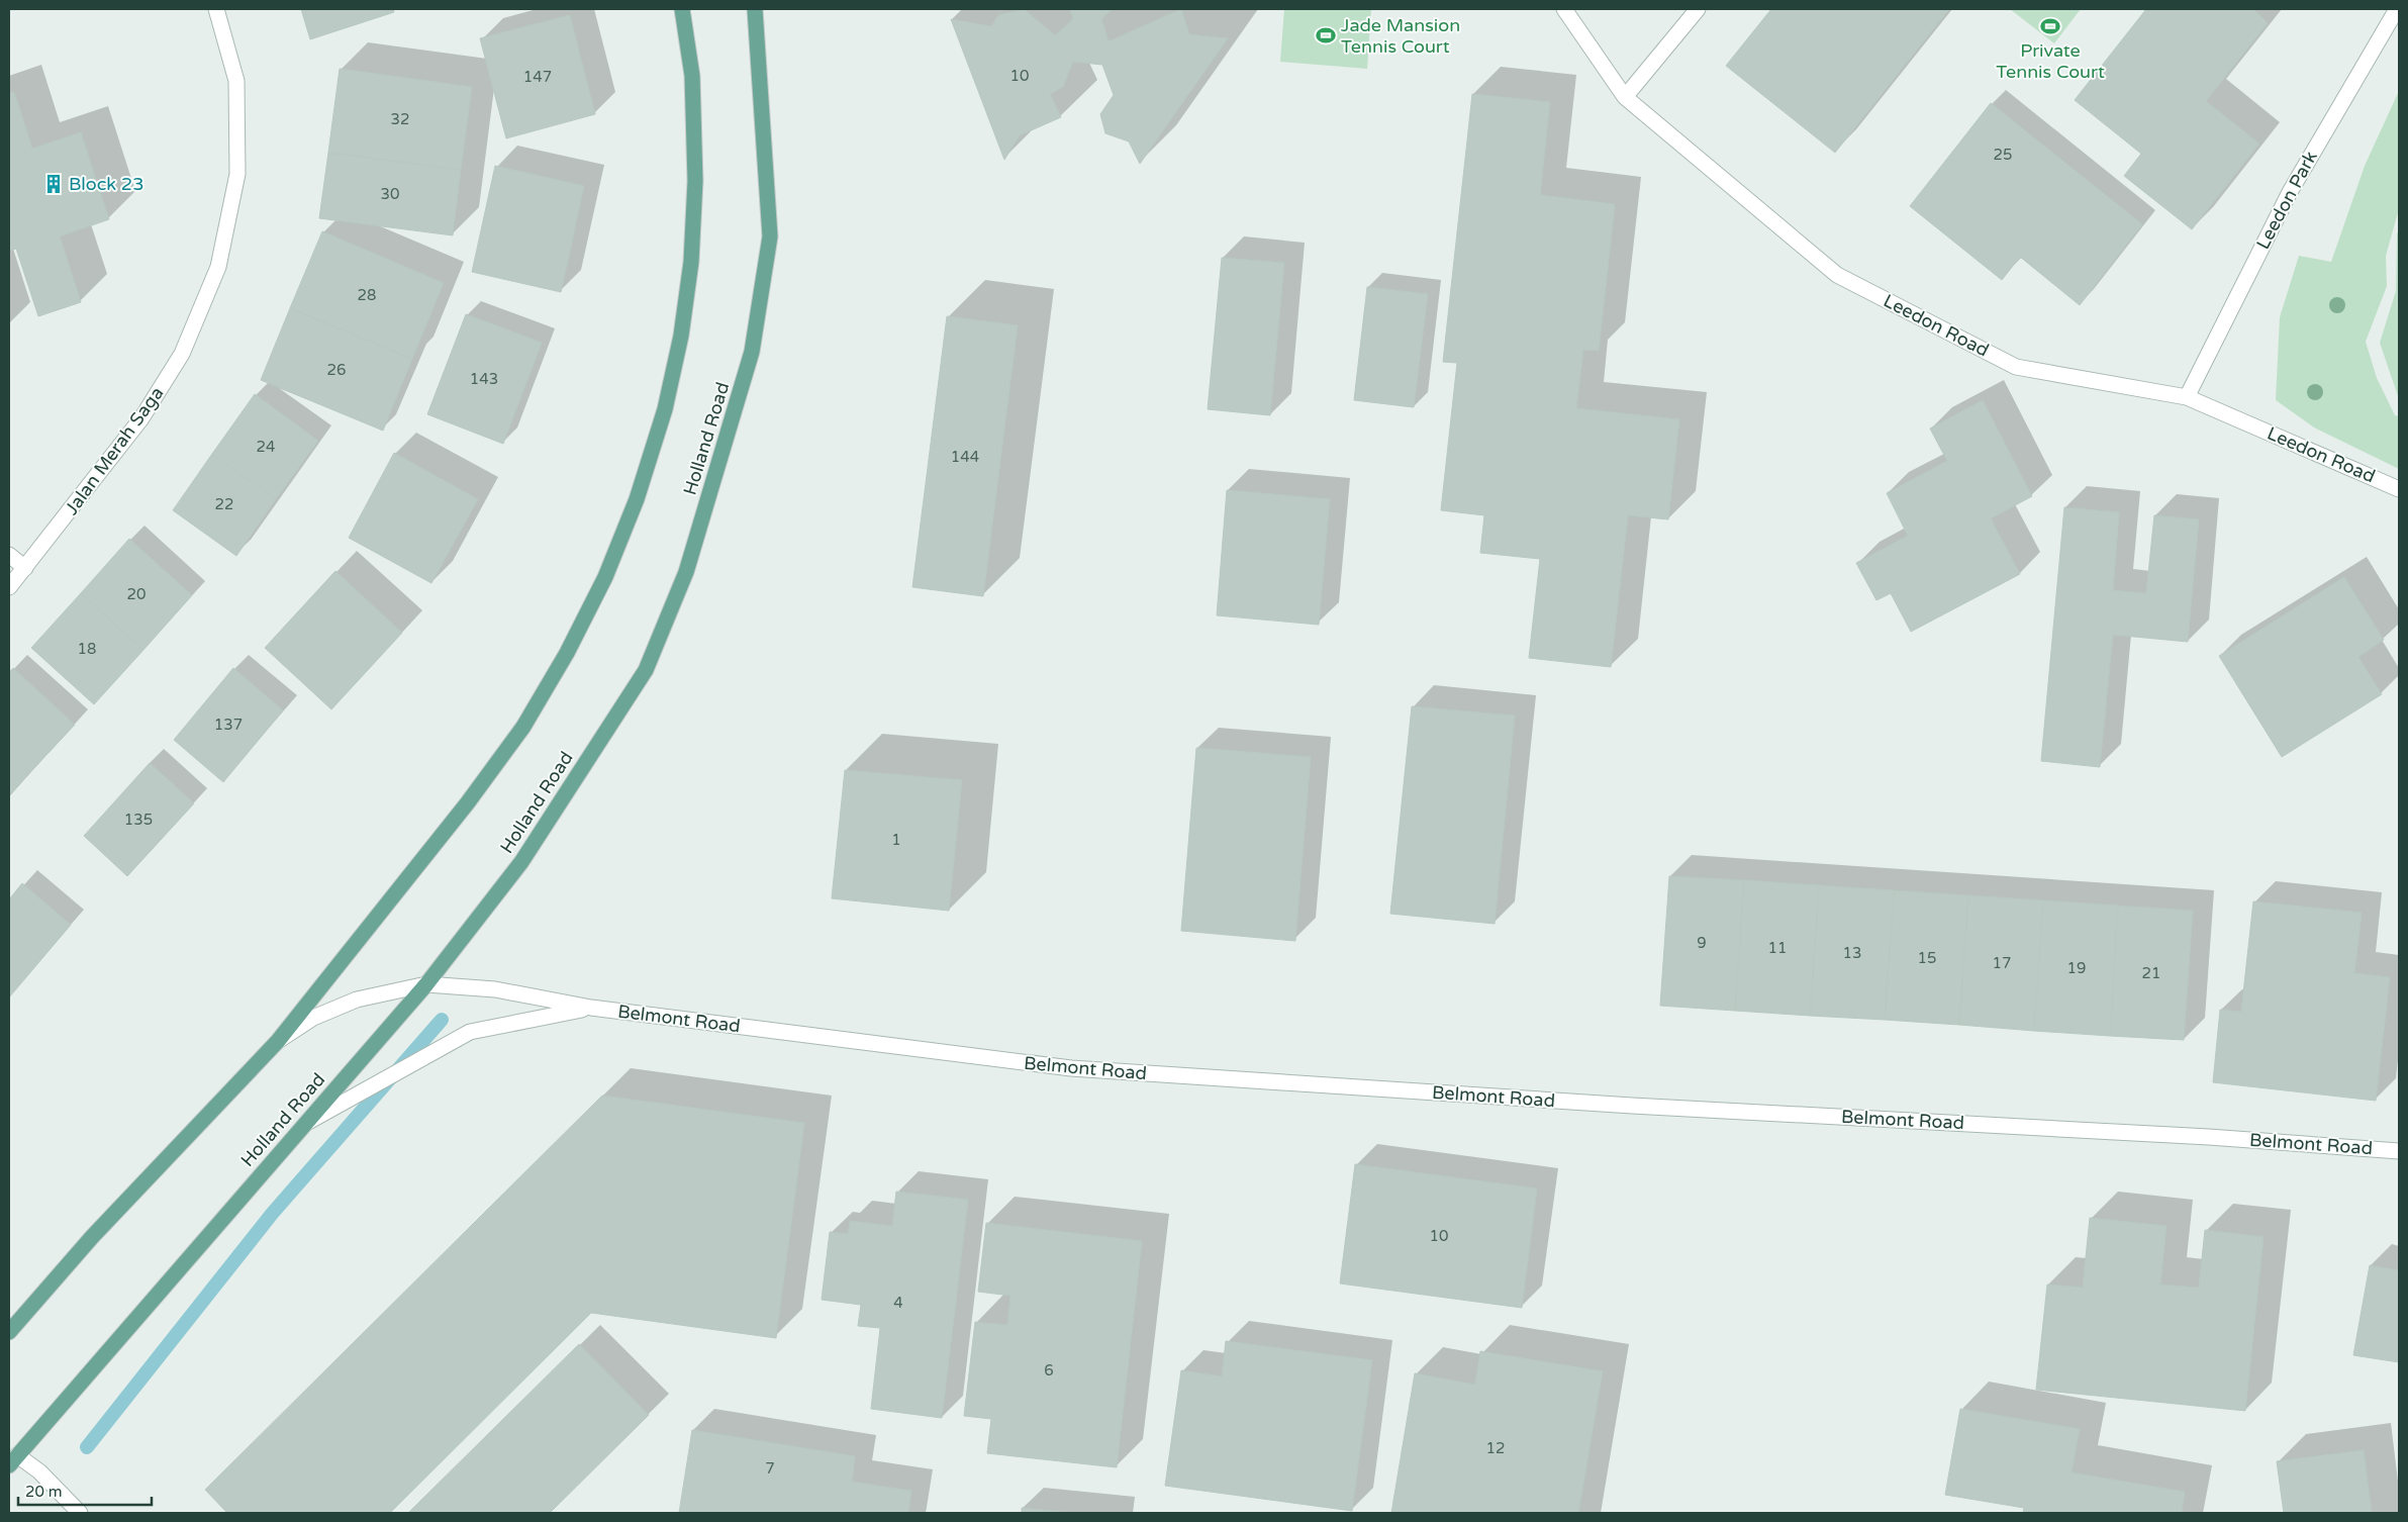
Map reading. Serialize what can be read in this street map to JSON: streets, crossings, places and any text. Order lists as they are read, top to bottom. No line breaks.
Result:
{"streets":{"main road":["Holland Road"],"street":["Leedon Park","Leedon Road","Jalan Merah Saga","Belmont Road"]},"crossings":[["Leedon Park","Leedon Road"],["Holland Road","Belmont Road"]],"places":{"sports":["Private Tennis Court","Jade Mansion Tennis Court"],"building":["Block 23"]},"house_numbers":["10","147","32","25","30","28","26","143","24","144","22","20","18","137","135","1","9","11","13","15","17","19","21","10","4","6","12","7"],"scale_bar":"20 m"}
